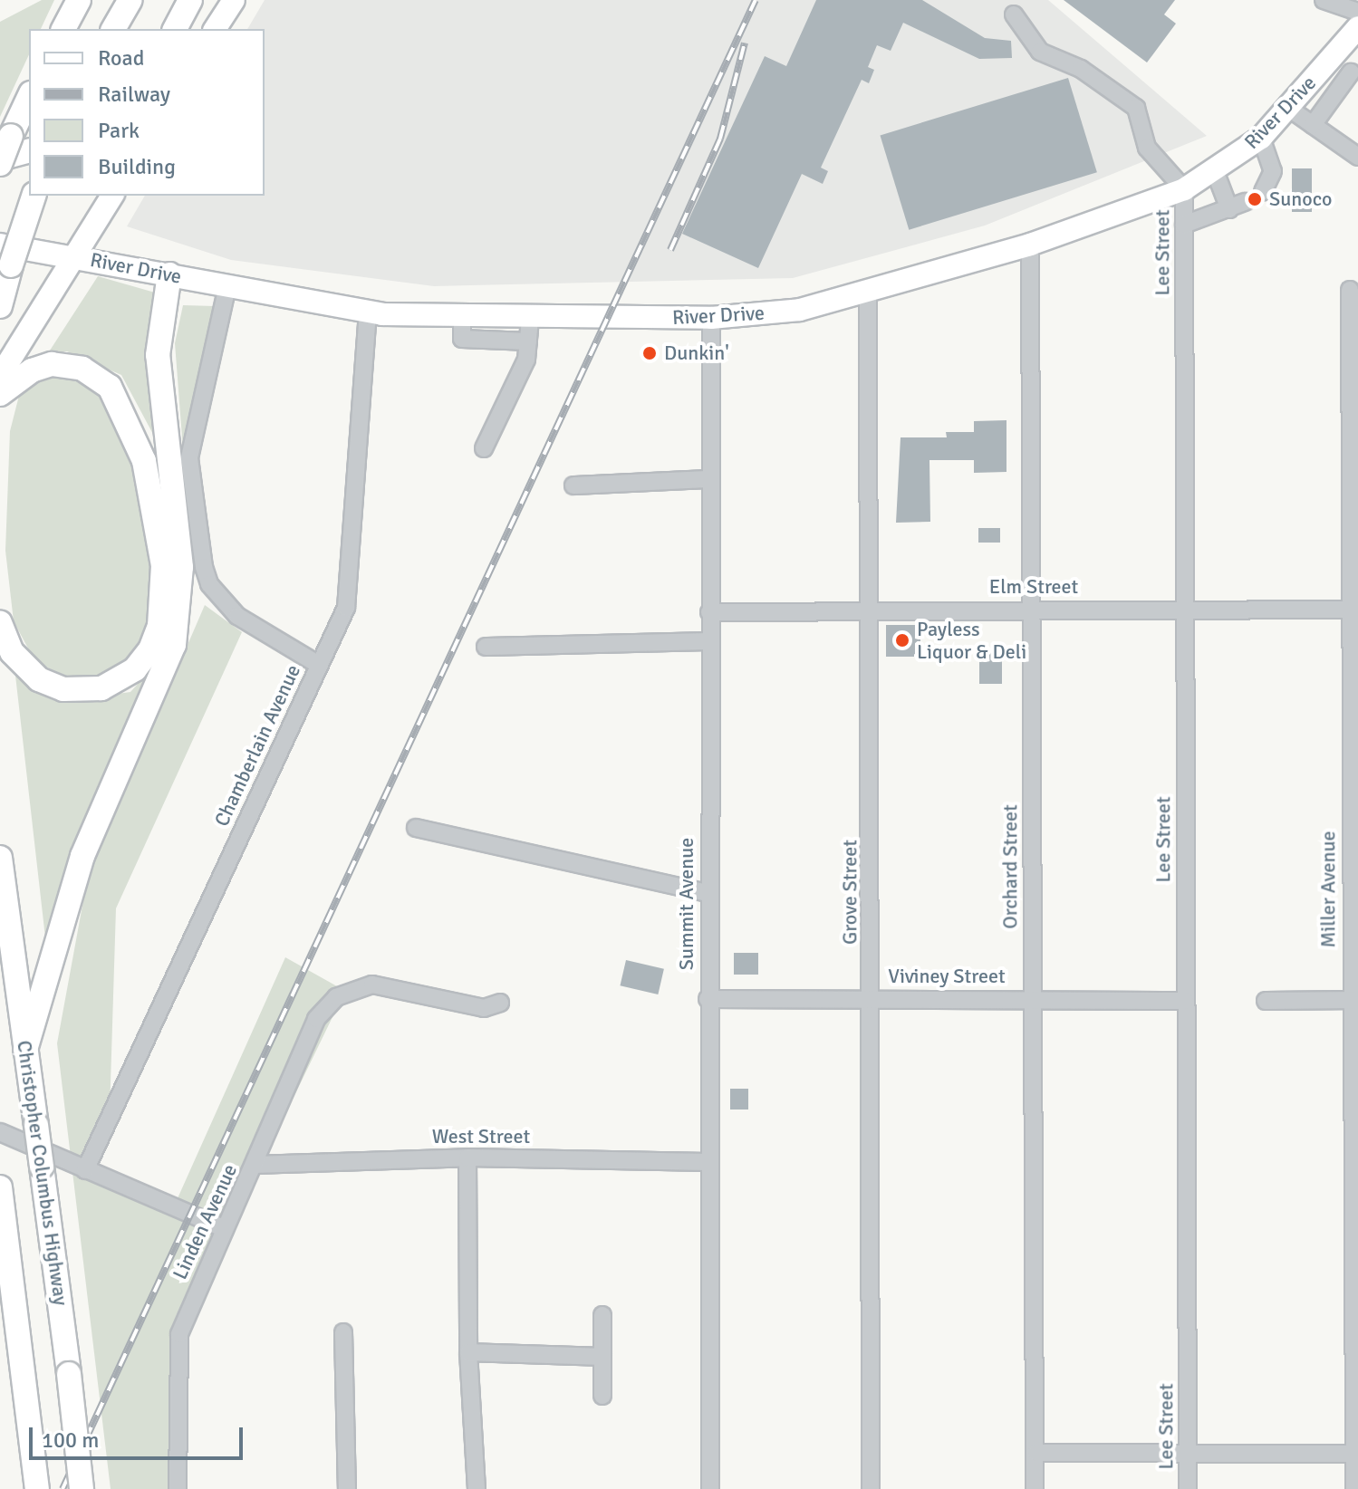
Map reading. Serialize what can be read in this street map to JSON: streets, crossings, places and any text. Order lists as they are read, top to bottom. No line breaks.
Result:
{"streets":{"highway":["Christopher Columbus Highway"],"main road":["River Drive"],"street":["Lee Street","Elm Street","Chamberlain Avenue","Orchard Street","Miller Avenue","Grove Street","Summit Avenue","Viviney Street","West Street","Linden Avenue"]},"crossings":[["River Drive","Lee Street"],["River Drive","Chamberlain Avenue"],["River Drive","Orchard Street"],["River Drive","Grove Street"],["River Drive","Summit Avenue"],["Lee Street","Elm Street"],["Lee Street","Viviney Street"],["Elm Street","Orchard Street"],["Elm Street","Miller Avenue"],["Elm Street","Grove Street"],["Elm Street","Summit Avenue"],["Orchard Street","Viviney Street"],["Grove Street","Viviney Street"],["Summit Avenue","Viviney Street"],["Summit Avenue","West Street"],["West Street","Linden Avenue"]],"places":["Sunoco","Dunkin'","Payless Liquor & Deli"],"legend":["Road","Railway","Park","Building"],"scale_bar":"100 m"}
